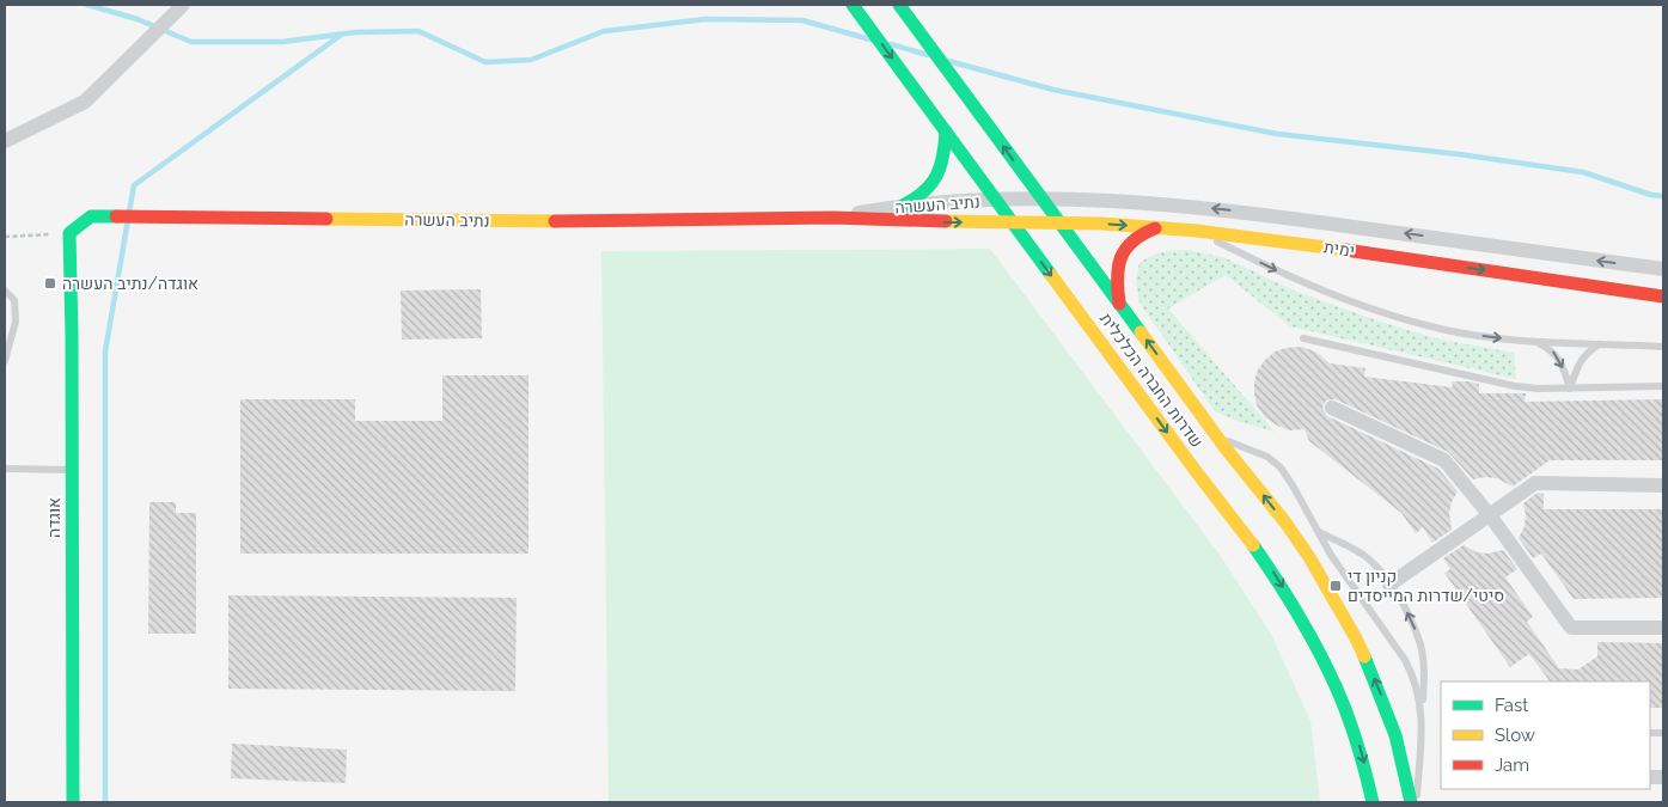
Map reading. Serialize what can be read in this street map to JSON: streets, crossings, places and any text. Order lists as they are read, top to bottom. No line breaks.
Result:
{"streets":{"street":["נתיב העשרה","ימית","שדרות החברה הכלכלית","אוגדה"]},"crossings":[["נתיב העשרה","ימית"],["נתיב העשרה","שדרות החברה הכלכלית"],["נתיב העשרה","אוגדה"],["ימית","שדרות החברה הכלכלית"]],"places":{"transit":["אוגדה/נתיב העשרה","קניון די סיטי/שדרות המייסדים"]},"legend":["Fast","Slow","Jam"]}
